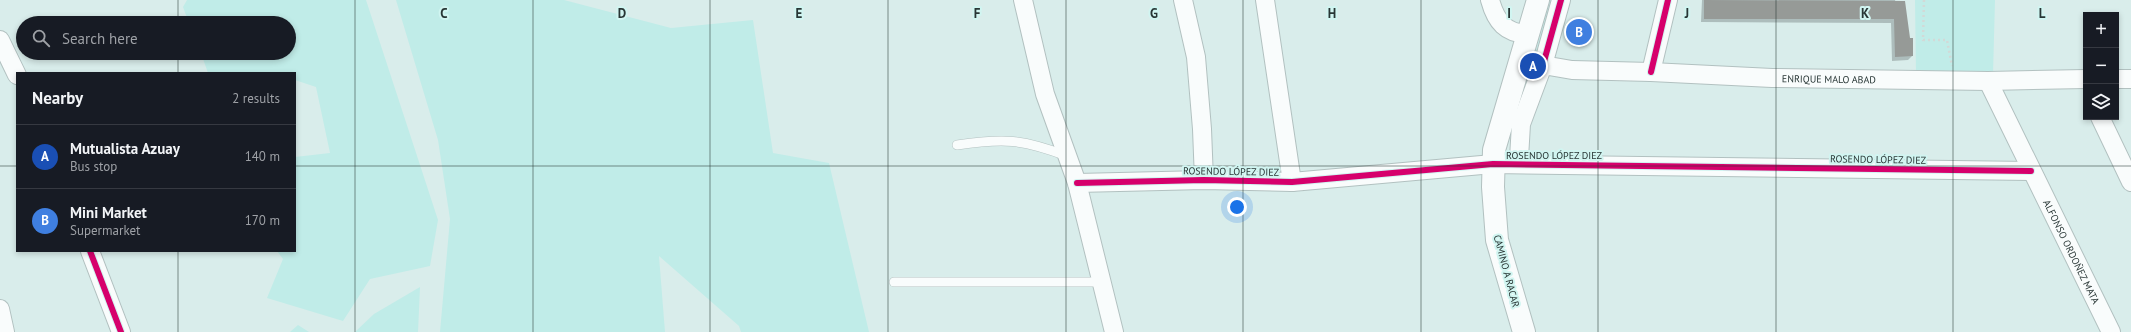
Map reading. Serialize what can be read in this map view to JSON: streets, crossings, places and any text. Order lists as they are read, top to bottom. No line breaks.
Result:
{"streets":{"street":["ENRIQUE MALO ABAD","ROSENDO LÓPEZ DIEZ","ALFONSO ORDOÑEZ MATA","CAMINO A RACAR"]},"crossings":[["ENRIQUE MALO ABAD","ALFONSO ORDOÑEZ MATA"],["ROSENDO LÓPEZ DIEZ","ALFONSO ORDOÑEZ MATA"],["ROSENDO LÓPEZ DIEZ","CAMINO A RACAR"]],"page":{"map_buttons":["+","−"],"search":"Search here","pins":["B","A"],"heading":["Nearby","2 results"],"list":[{"mark":"A","name":"Mutualista Azuay","note":"Bus stop","value":"140 m"},{"mark":"B","name":"Mini Market","note":"Supermarket","value":"170 m"}]},"grid":{"columns":["C","D","E","F","G","H","I","J","K","L"]}}
